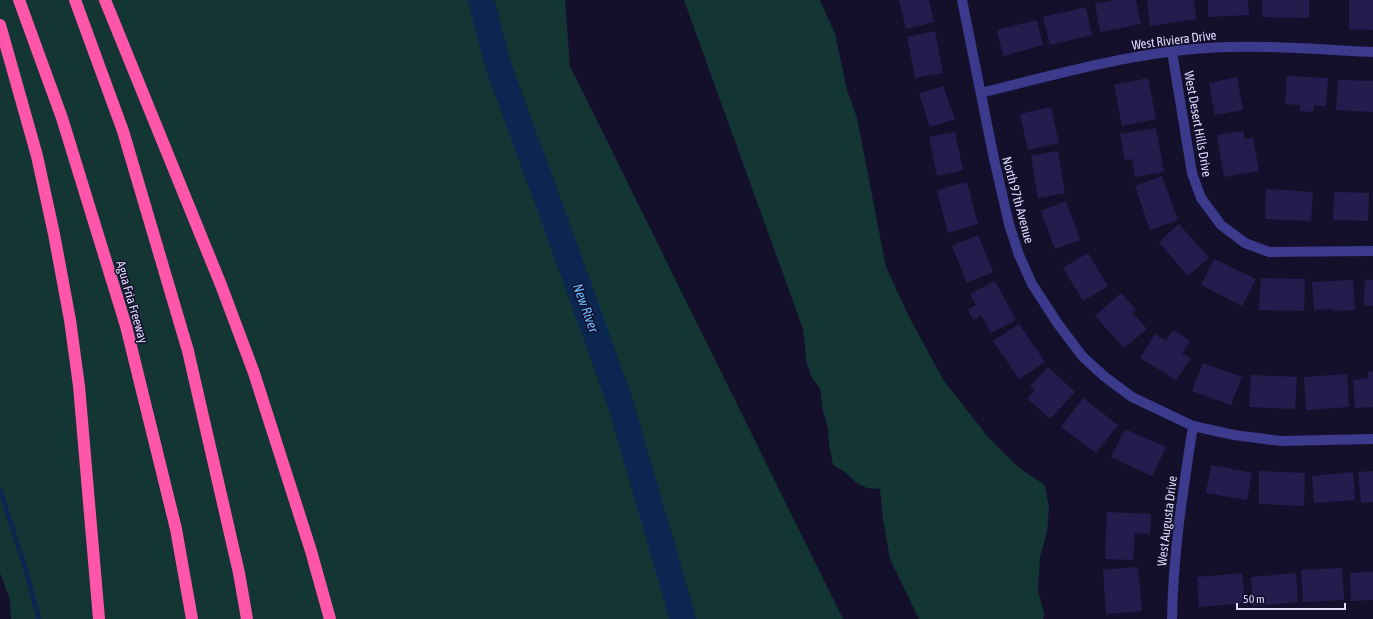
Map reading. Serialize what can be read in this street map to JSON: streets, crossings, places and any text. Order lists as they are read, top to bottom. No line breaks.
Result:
{"streets":{"highway":["Agua Fria Freeway"],"street":["West Riviera Drive","West Desert Hills Drive","North 97th Avenue","West Augusta Drive"]},"crossings":[["West Riviera Drive","West Desert Hills Drive"],["West Riviera Drive","North 97th Avenue"],["North 97th Avenue","West Augusta Drive"]],"water":["New River"],"scale_bar":"50 m"}
